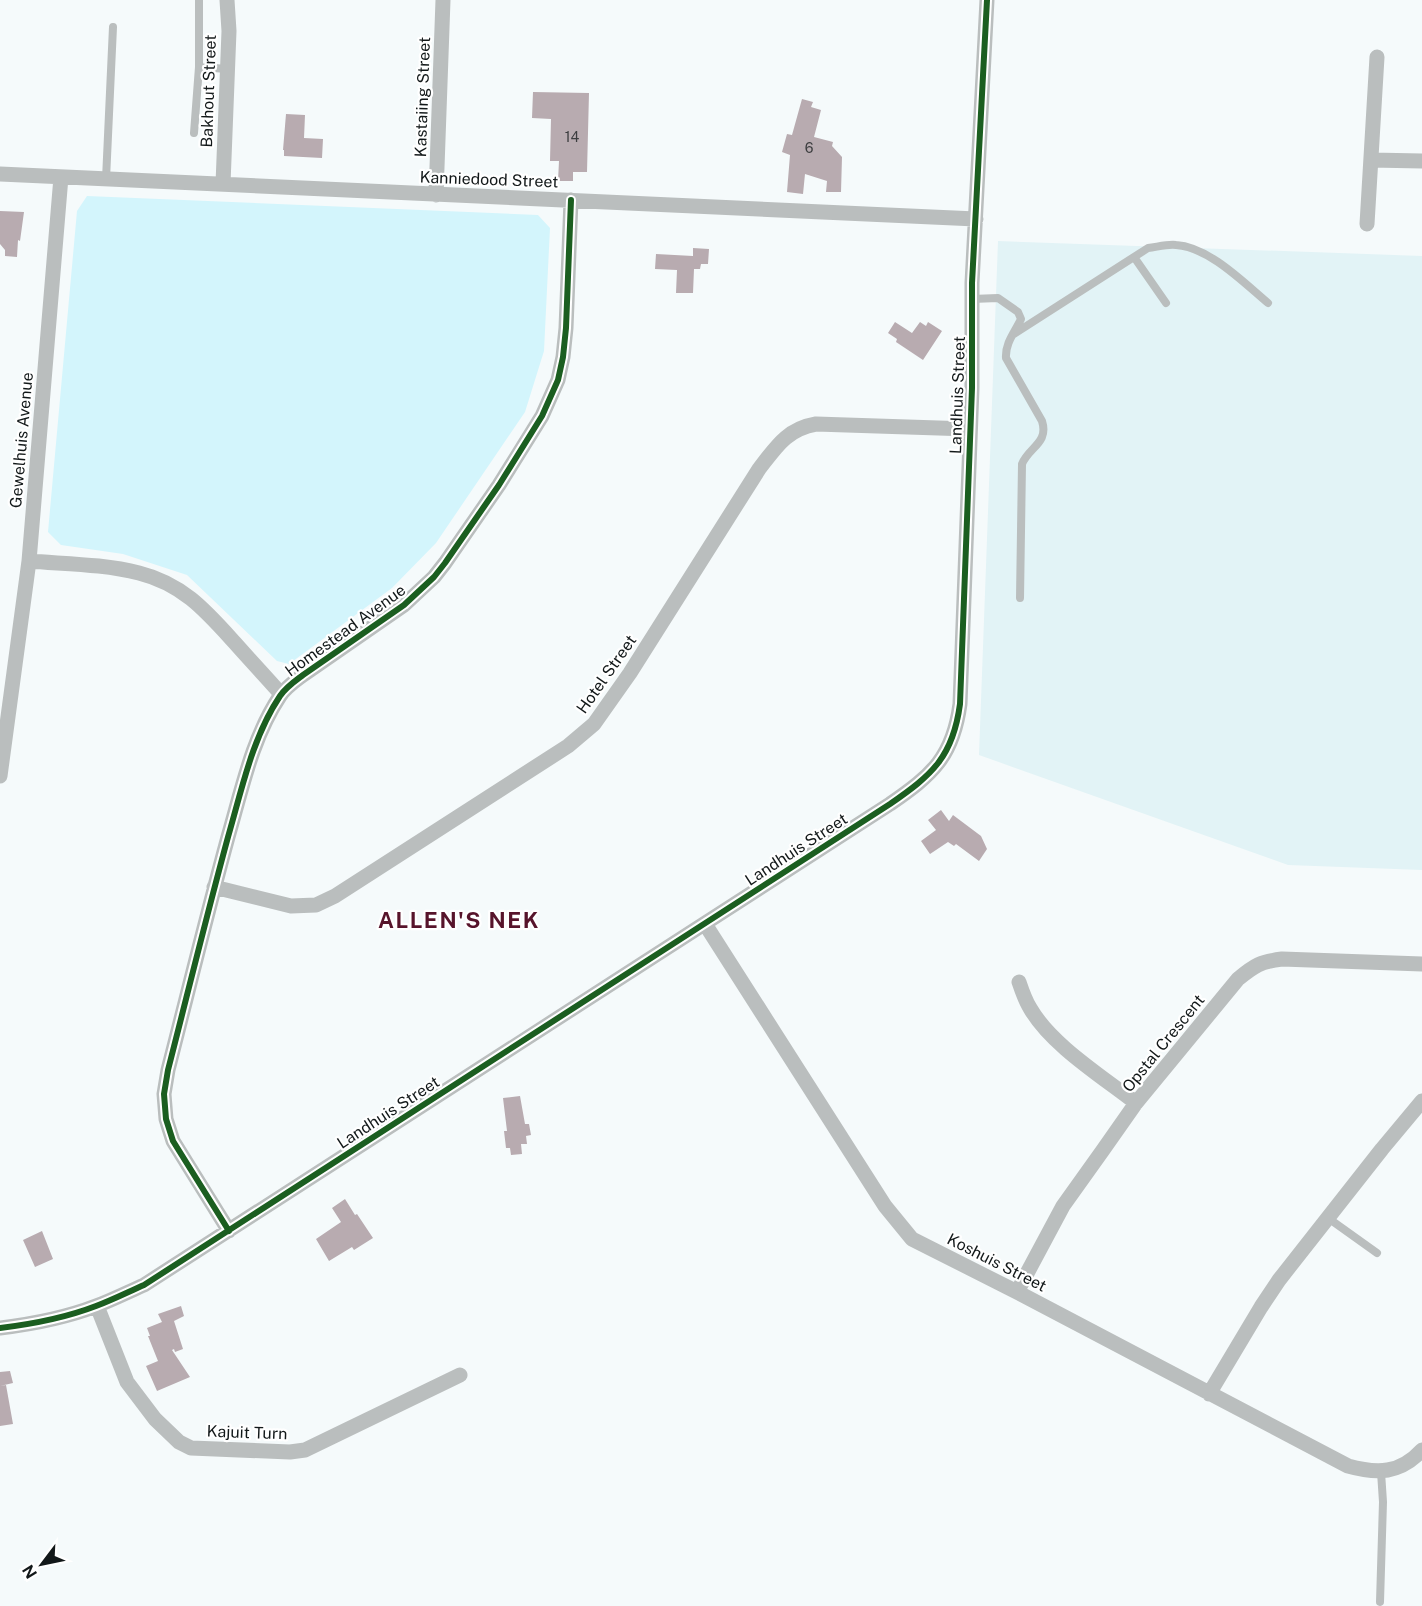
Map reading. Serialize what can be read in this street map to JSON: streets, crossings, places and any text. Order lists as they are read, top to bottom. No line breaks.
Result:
{"streets":{"street":["Bakhout Street","Kastaiing Street","Kanniedood Street","Landhuis Street","Gewelhuis Avenue","Homestead Avenue","Hotel Street","Opstal Crescent","Koshuis Street","Kajuit Turn"]},"crossings":[["Bakhout Street","Kanniedood Street"],["Kastaiing Street","Kanniedood Street"],["Kanniedood Street","Landhuis Street"],["Kanniedood Street","Gewelhuis Avenue"],["Kanniedood Street","Homestead Avenue"],["Landhuis Street","Homestead Avenue"],["Landhuis Street","Hotel Street"],["Landhuis Street","Koshuis Street"],["Landhuis Street","Kajuit Turn"],["Homestead Avenue","Hotel Street"],["Opstal Crescent","Koshuis Street"]],"districts":["ALLEN'S NEK"],"house_numbers":["14","6"],"north":"bottom left"}
